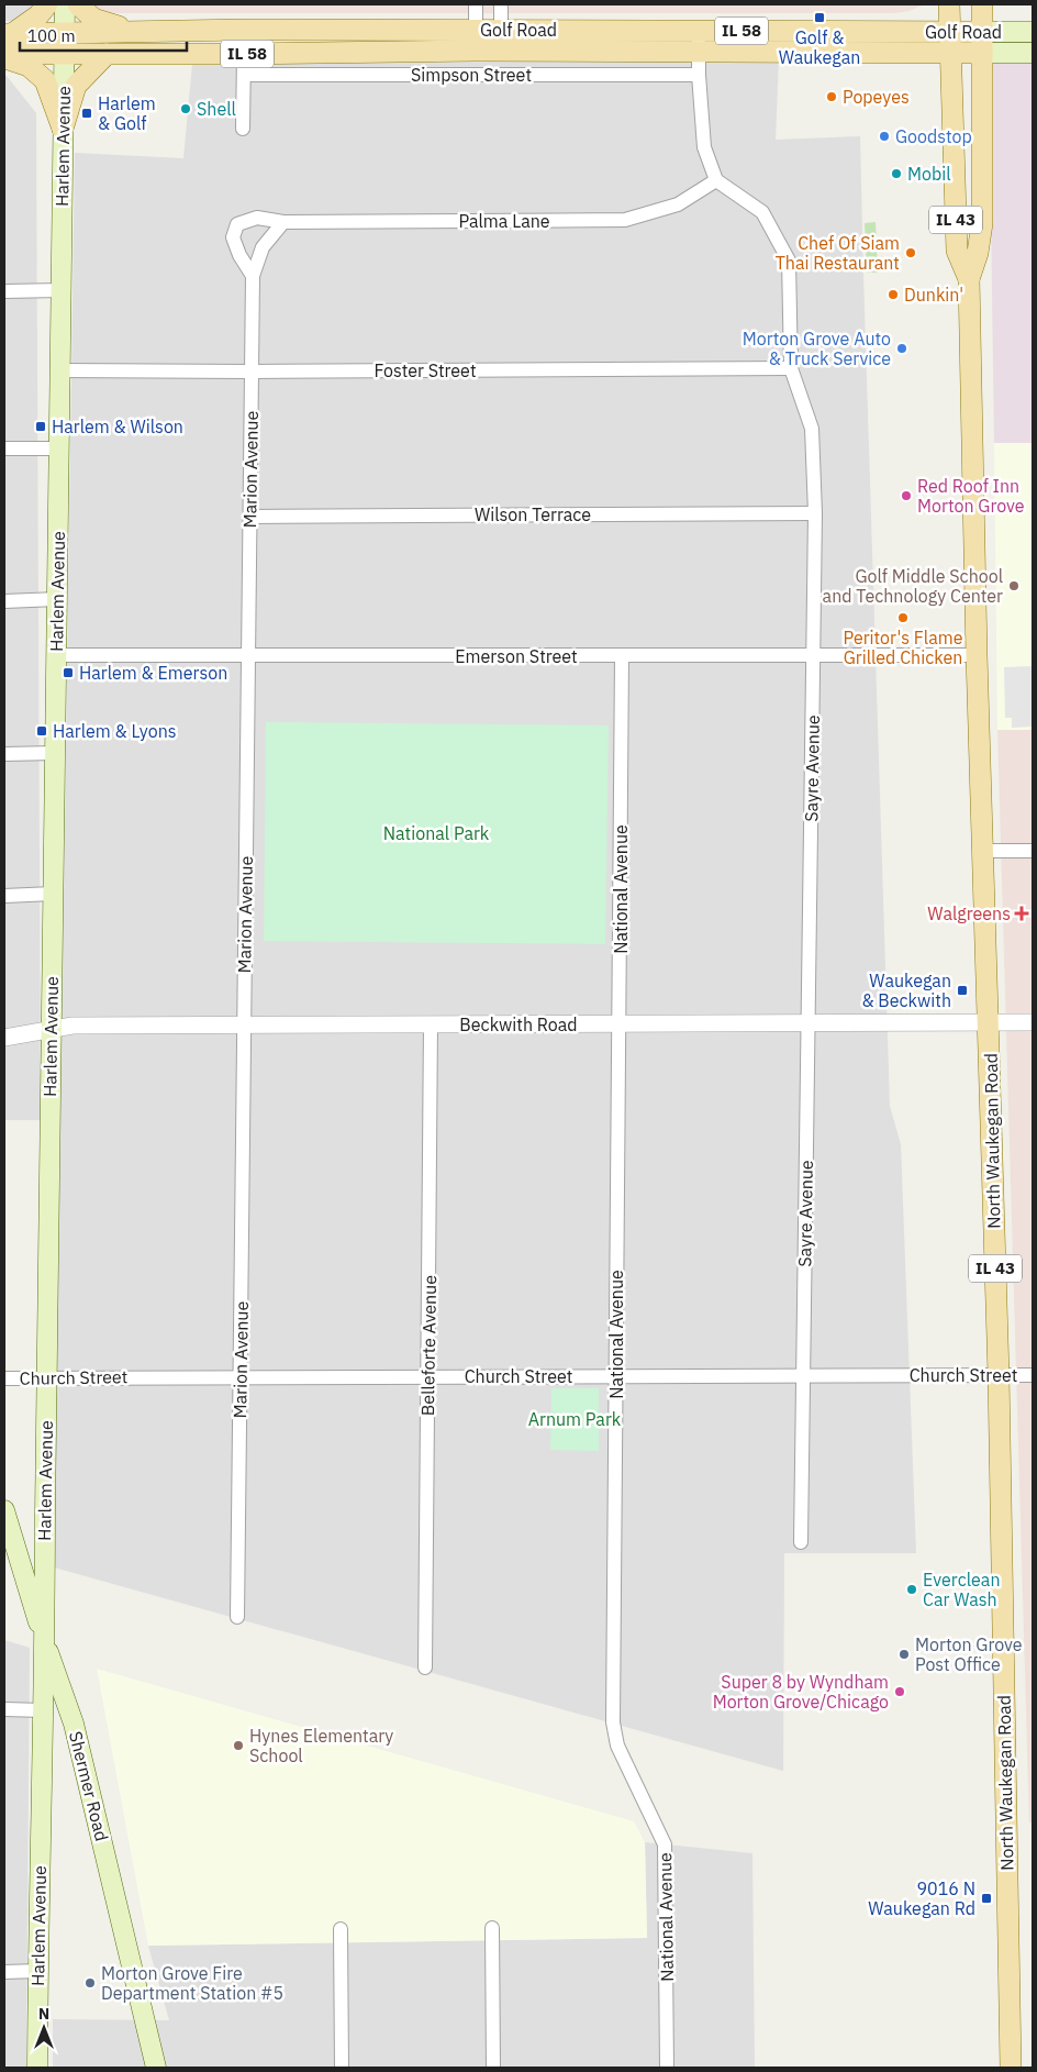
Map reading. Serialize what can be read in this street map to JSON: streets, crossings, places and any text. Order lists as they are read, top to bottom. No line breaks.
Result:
{"streets":{"main road":["Golf Road","IL 58","Harlem Avenue","IL 43","North Waukegan Road","Shermer Road"],"street":["Simpson Street","Palma Lane","Foster Street","Marion Avenue","Wilson Terrace","Emerson Street","Sayre Avenue","National Avenue","Beckwith Road","Belleforte Avenue","Church Street"]},"crossings":[["Golf Road","Harlem Avenue"],["Golf Road","IL 43"],["Golf Road","North Waukegan Road"],["Harlem Avenue","Foster Street"],["Harlem Avenue","Emerson Street"],["Harlem Avenue","Beckwith Road"],["Harlem Avenue","Church Street"],["Harlem Avenue","Shermer Road"],["IL 43","North Waukegan Road"],["Palma Lane","Marion Avenue"],["Palma Lane","Sayre Avenue"],["Foster Street","Marion Avenue"],["Foster Street","Sayre Avenue"],["Marion Avenue","Wilson Terrace"],["Marion Avenue","Emerson Street"],["Marion Avenue","Beckwith Road"],["Marion Avenue","Church Street"],["Wilson Terrace","Sayre Avenue"],["Emerson Street","Sayre Avenue"],["Emerson Street","National Avenue"],["Emerson Street","North Waukegan Road"],["Sayre Avenue","Beckwith Road"],["Sayre Avenue","Church Street"],["National Avenue","Beckwith Road"],["National Avenue","Church Street"],["Beckwith Road","North Waukegan Road"],["Beckwith Road","Belleforte Avenue"],["North Waukegan Road","Church Street"],["Belleforte Avenue","Church Street"]],"parks":["National Park","Arnum Park"],"places":{"transit":["Golf & Waukegan","Harlem & Golf","Harlem & Wilson","Harlem & Emerson","Harlem & Lyons","Waukegan & Beckwith","9016 N Waukegan Rd"],"other":["Popeyes","Shell","Goodstop","Mobil","Chef Of Siam Thai Restaurant","Dunkin'","Morton Grove Auto & Truck Service","Red Roof Inn Morton Grove","Golf Middle School and Technology Center","Peritor's Flame Grilled Chicken","Everclean Car Wash","Morton Grove Post Office","Super 8 by Wyndham Morton Grove/Chicago","Hynes Elementary School","Morton Grove Fire Department Station #5"],"health":["Walgreens"]},"scale_bar":"100 m","north":"top"}
